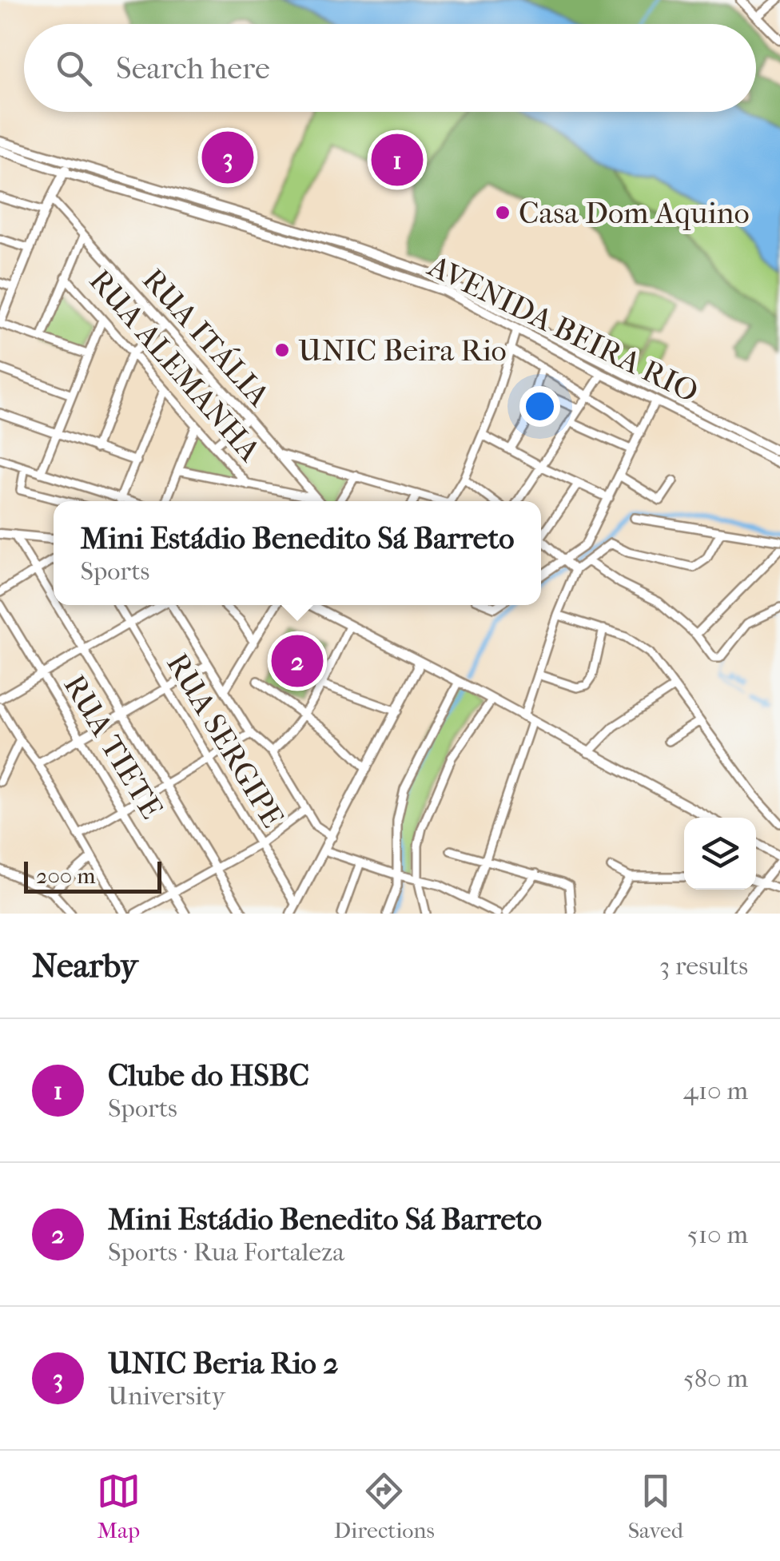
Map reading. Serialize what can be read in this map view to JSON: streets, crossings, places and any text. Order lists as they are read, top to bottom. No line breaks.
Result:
{"streets":{"main road":["AVENIDA BEIRA RIO"],"street":["RUA ITÁLIA","RUA ALEMANHA","RUA SERGIPE","RUA TIETE"]},"places":["Casa Dom Aquino","UNIC Beira Rio"],"scale_bar":"200 m","page":{"search":"Search here","pins":["3","1","2"],"popup":["Mini Estádio Benedito Sá Barreto","Sports"],"scale":"200 m","heading":["Nearby","3 results"],"list":[{"mark":"1","name":"Clube do HSBC","note":"Sports","value":"410 m"},{"mark":"2","name":"Mini Estádio Benedito Sá Barreto","note":"Sports · Rua Fortaleza","value":"510 m"},{"mark":"3","name":"UNIC Beria Rio 2","note":"University","value":"580 m"}],"nav":["Map","Directions","Saved"]}}
